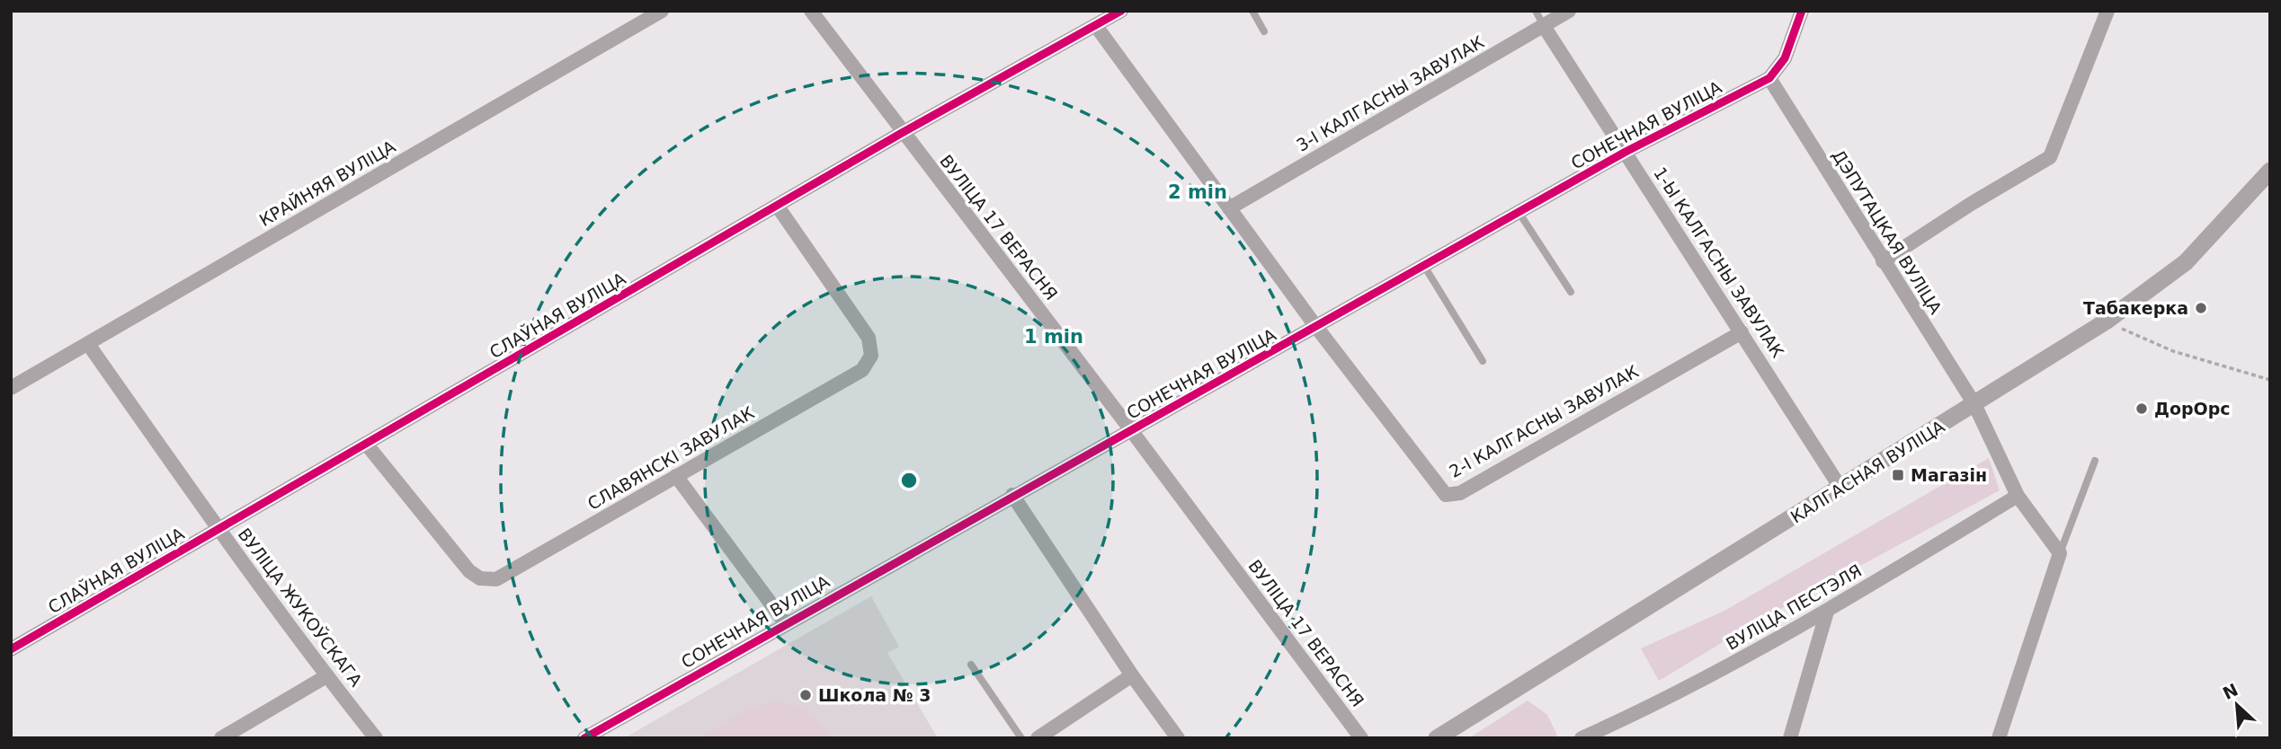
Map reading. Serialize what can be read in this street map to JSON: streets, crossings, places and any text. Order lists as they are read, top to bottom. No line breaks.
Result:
{"streets":{"street":["3-І КАЛГАСНЫ ЗАВУЛАК","СОНЕЧНАЯ ВУЛІЦА","КРАЙНЯЯ ВУЛІЦА","ВУЛІЦА 17 ВЕРАСНЯ","ДЭПУТАЦКАЯ ВУЛІЦА","1-Ы КАЛГАСНЫ ЗАВУЛАК","СЛАЎНАЯ ВУЛІЦА","2-І КАЛГАСНЫ ЗАВУЛАК","СЛАВЯНСКІ ЗАВУЛАК","КАЛГАСНАЯ ВУЛІЦА","ВУЛІЦА ЖУКОЎСКАГА","ВУЛІЦА ПЕСТЭЛЯ"]},"crossings":[["3-І КАЛГАСНЫ ЗАВУЛАК","1-Ы КАЛГАСНЫ ЗАВУЛАК"],["3-І КАЛГАСНЫ ЗАВУЛАК","2-І КАЛГАСНЫ ЗАВУЛАК"],["СОНЕЧНАЯ ВУЛІЦА","ВУЛІЦА 17 ВЕРАСНЯ"],["СОНЕЧНАЯ ВУЛІЦА","ДЭПУТАЦКАЯ ВУЛІЦА"],["СОНЕЧНАЯ ВУЛІЦА","1-Ы КАЛГАСНЫ ЗАВУЛАК"],["СОНЕЧНАЯ ВУЛІЦА","2-І КАЛГАСНЫ ЗАВУЛАК"],["КРАЙНЯЯ ВУЛІЦА","ВУЛІЦА ЖУКОЎСКАГА"],["ВУЛІЦА 17 ВЕРАСНЯ","СЛАЎНАЯ ВУЛІЦА"],["ДЭПУТАЦКАЯ ВУЛІЦА","КАЛГАСНАЯ ВУЛІЦА"],["ДЭПУТАЦКАЯ ВУЛІЦА","ВУЛІЦА ПЕСТЭЛЯ"],["1-Ы КАЛГАСНЫ ЗАВУЛАК","2-І КАЛГАСНЫ ЗАВУЛАК"],["1-Ы КАЛГАСНЫ ЗАВУЛАК","КАЛГАСНАЯ ВУЛІЦА"],["СЛАЎНАЯ ВУЛІЦА","2-І КАЛГАСНЫ ЗАВУЛАК"],["СЛАЎНАЯ ВУЛІЦА","СЛАВЯНСКІ ЗАВУЛАК"],["СЛАЎНАЯ ВУЛІЦА","ВУЛІЦА ЖУКОЎСКАГА"]],"places":{"other":["Табакерка","ДорОрс","Школа № 3"],"transit":["Магазін"]},"north":"top left","rings":["2 min","1 min"]}
